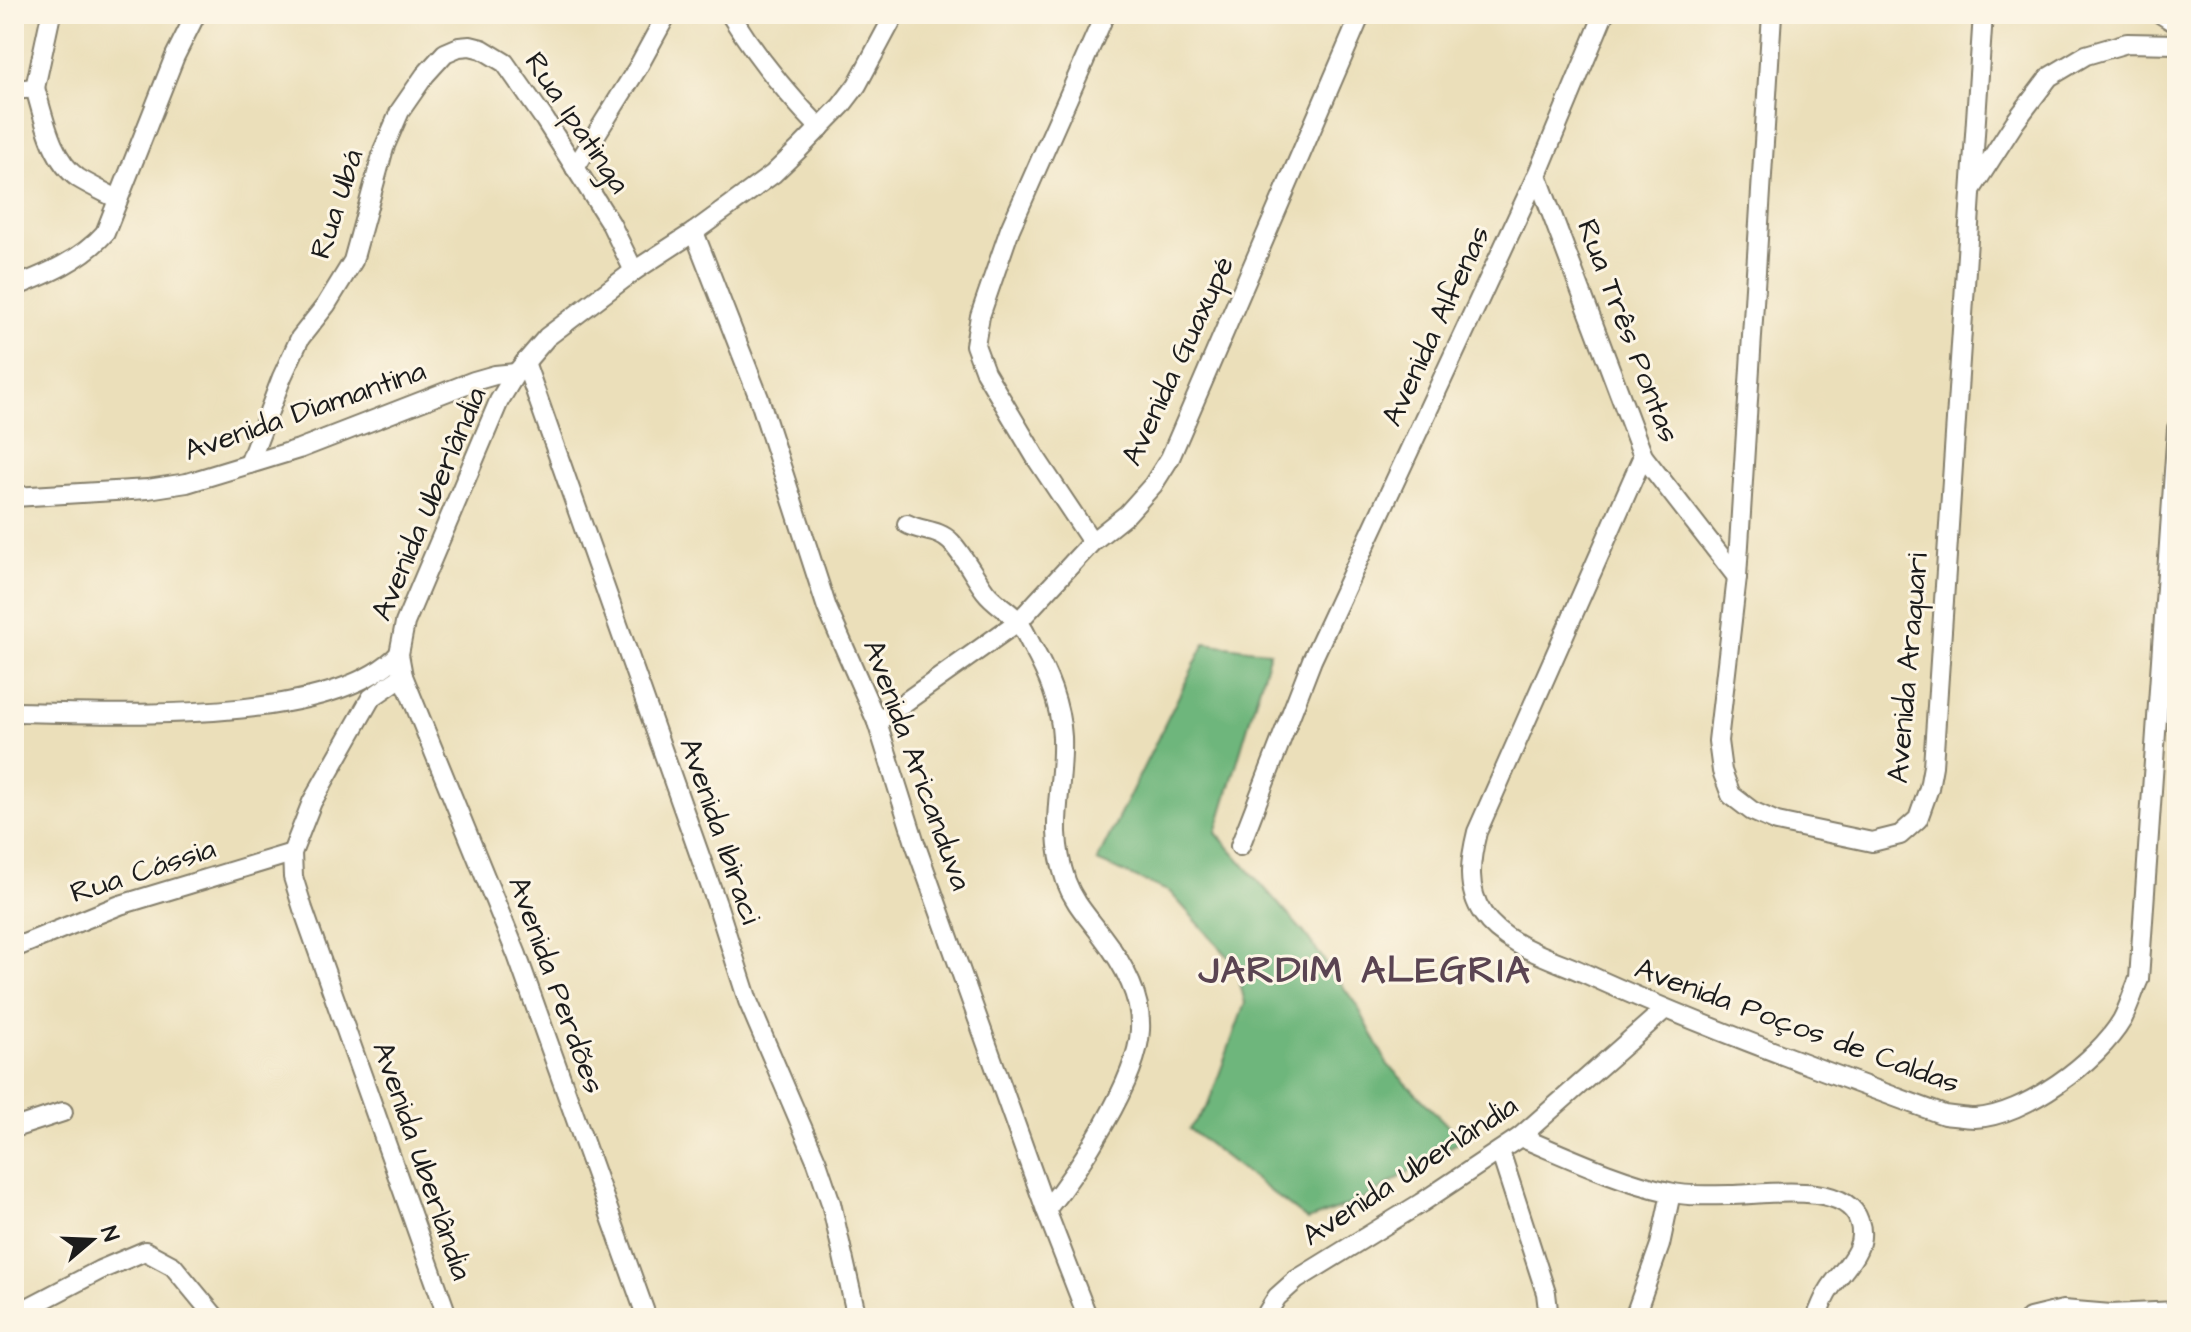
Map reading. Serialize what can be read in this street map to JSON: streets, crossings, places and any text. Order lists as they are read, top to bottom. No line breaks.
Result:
{"streets":{"street":["Rua Ipatinga","Rua Ubá","Avenida Alfenas","Rua Três Pontas","Avenida Guaxupé","Avenida Diamantina","Avenida Uberlândia","Avenida Araquari","Avenida Aricanduva","Avenida Ibiraci","Rua Cássia","Avenida Perdões","Avenida Poços de Caldas"]},"crossings":[["Rua Ipatinga","Rua Ubá"],["Rua Ipatinga","Avenida Uberlândia"],["Rua Ubá","Avenida Diamantina"],["Avenida Alfenas","Rua Três Pontas"],["Rua Três Pontas","Avenida Araquari"],["Rua Três Pontas","Avenida Poços de Caldas"],["Avenida Guaxupé","Avenida Aricanduva"],["Avenida Diamantina","Avenida Uberlândia"],["Avenida Diamantina","Avenida Ibiraci"],["Avenida Uberlândia","Avenida Aricanduva"],["Avenida Uberlândia","Avenida Ibiraci"],["Avenida Uberlândia","Rua Cássia"],["Avenida Uberlândia","Avenida Perdões"],["Avenida Uberlândia","Avenida Poços de Caldas"]],"districts":["JARDIM ALEGRIA"],"north":"right"}
